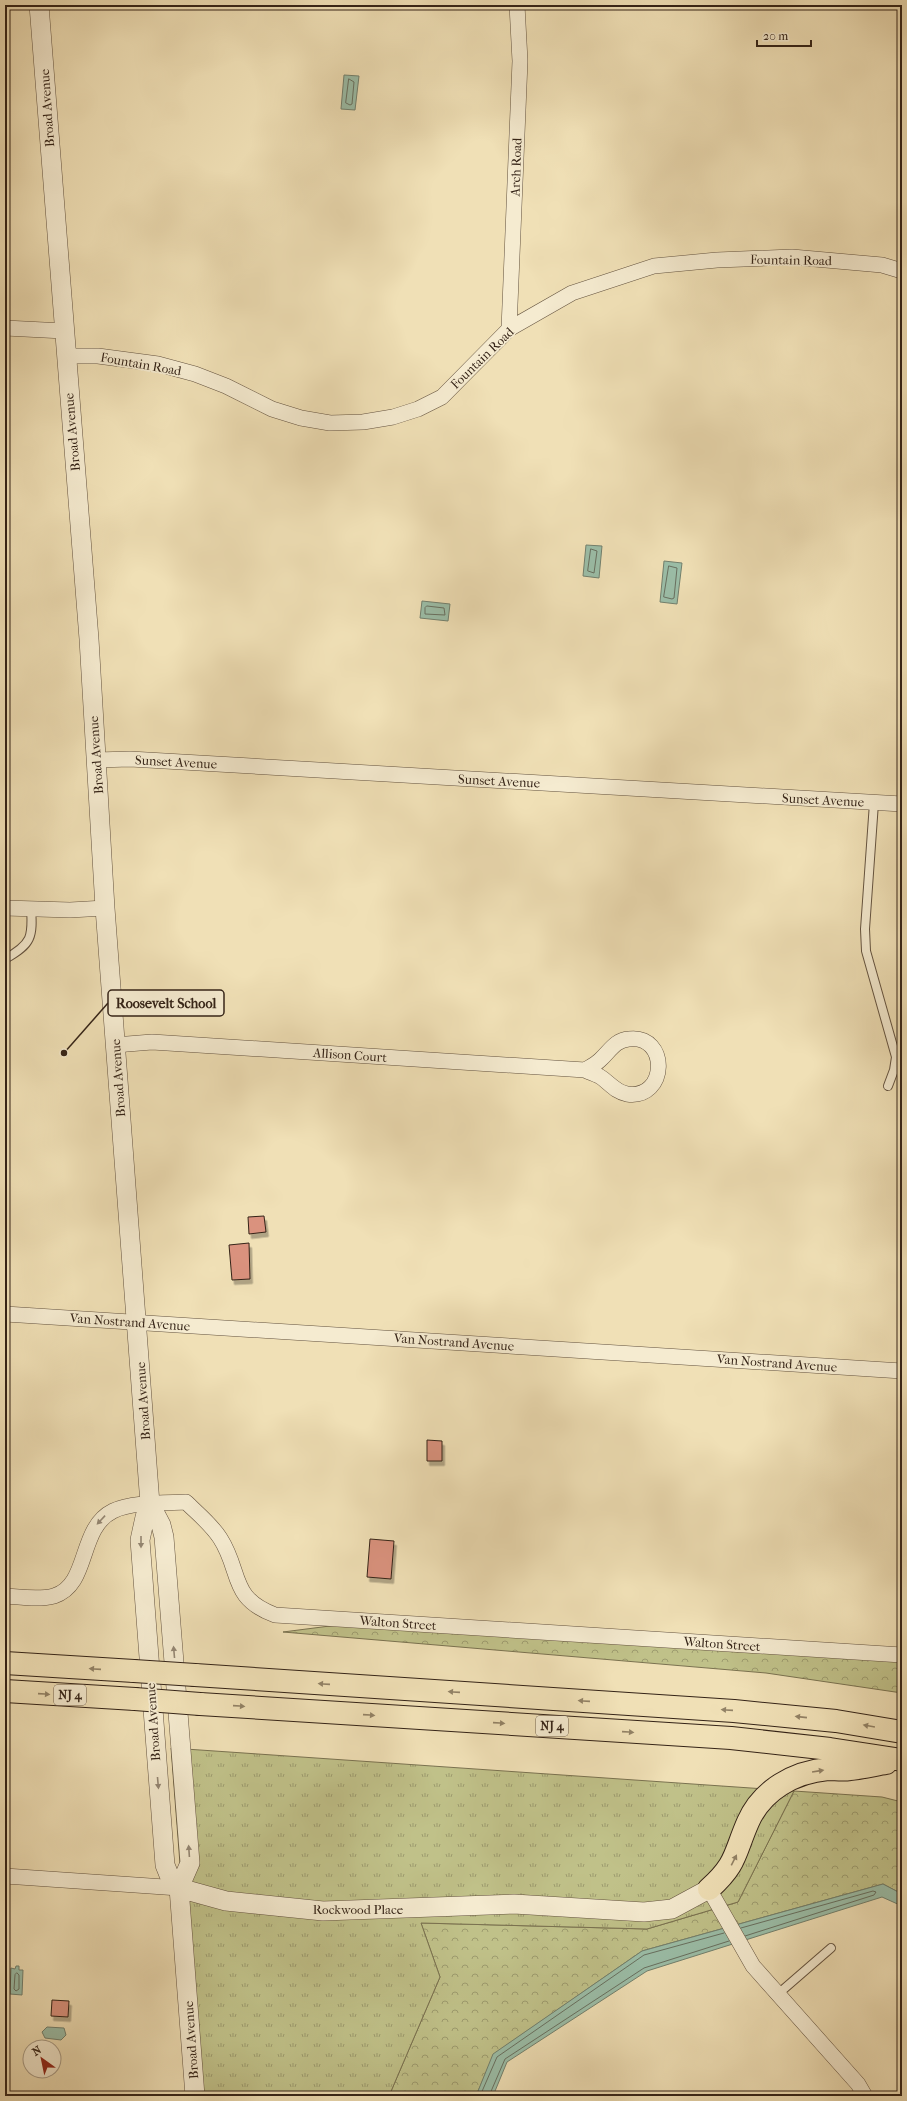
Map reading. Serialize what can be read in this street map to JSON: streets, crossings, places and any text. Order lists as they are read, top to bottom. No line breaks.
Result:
{"streets":{"highway":["NJ 4"],"street":["Broad Avenue","Arch Road","Fountain Road","Sunset Avenue","Allison Court","Van Nostrand Avenue","Walton Street","Rockwood Place"]},"crossings":[["Broad Avenue","Fountain Road"],["Broad Avenue","Sunset Avenue"],["Broad Avenue","Allison Court"],["Broad Avenue","Van Nostrand Avenue"],["Broad Avenue","Walton Street"],["Broad Avenue","Rockwood Place"],["Arch Road","Fountain Road"]],"places":["Roosevelt School"],"scale_bar":"20 m","north":"top left"}
